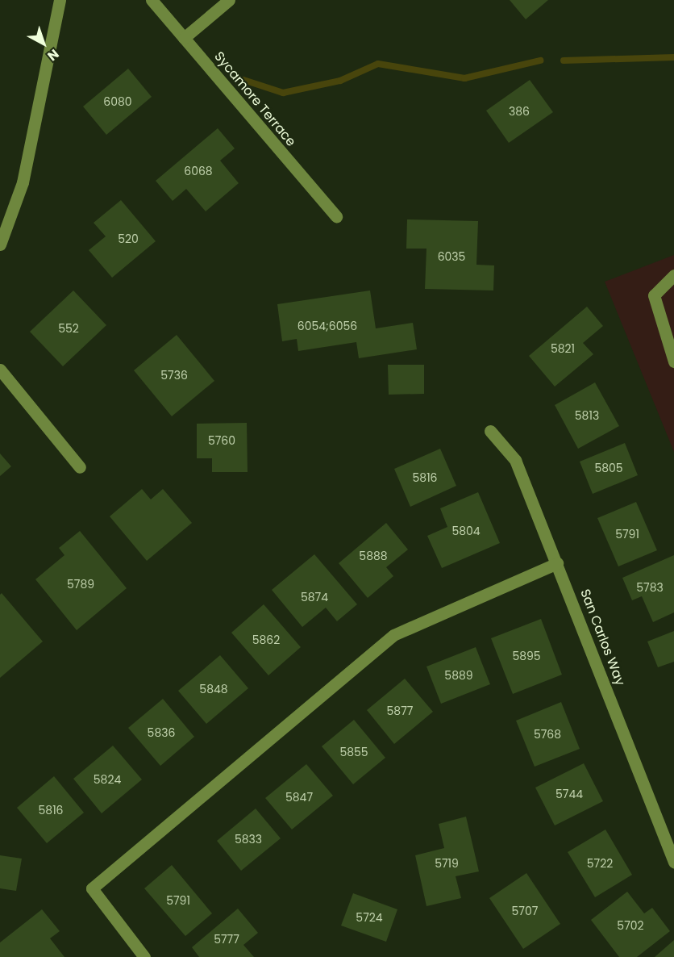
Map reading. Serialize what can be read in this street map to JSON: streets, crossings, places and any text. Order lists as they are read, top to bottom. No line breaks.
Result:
{"streets":{"street":["Sycamore Terrace","San Carlos Way"]},"house_numbers":["6080","386","6068","520","6035","6054;6056","552","5821","5736","5813","5760","5805","5816","5804","5791","5888","5789","5783","5874","5862","5895","5889","5848","5877","5836","5768","5855","5824","5744","5847","5816","5833","5719","5722","5791","5707","5724","5702","5777"],"north":"bottom right"}
